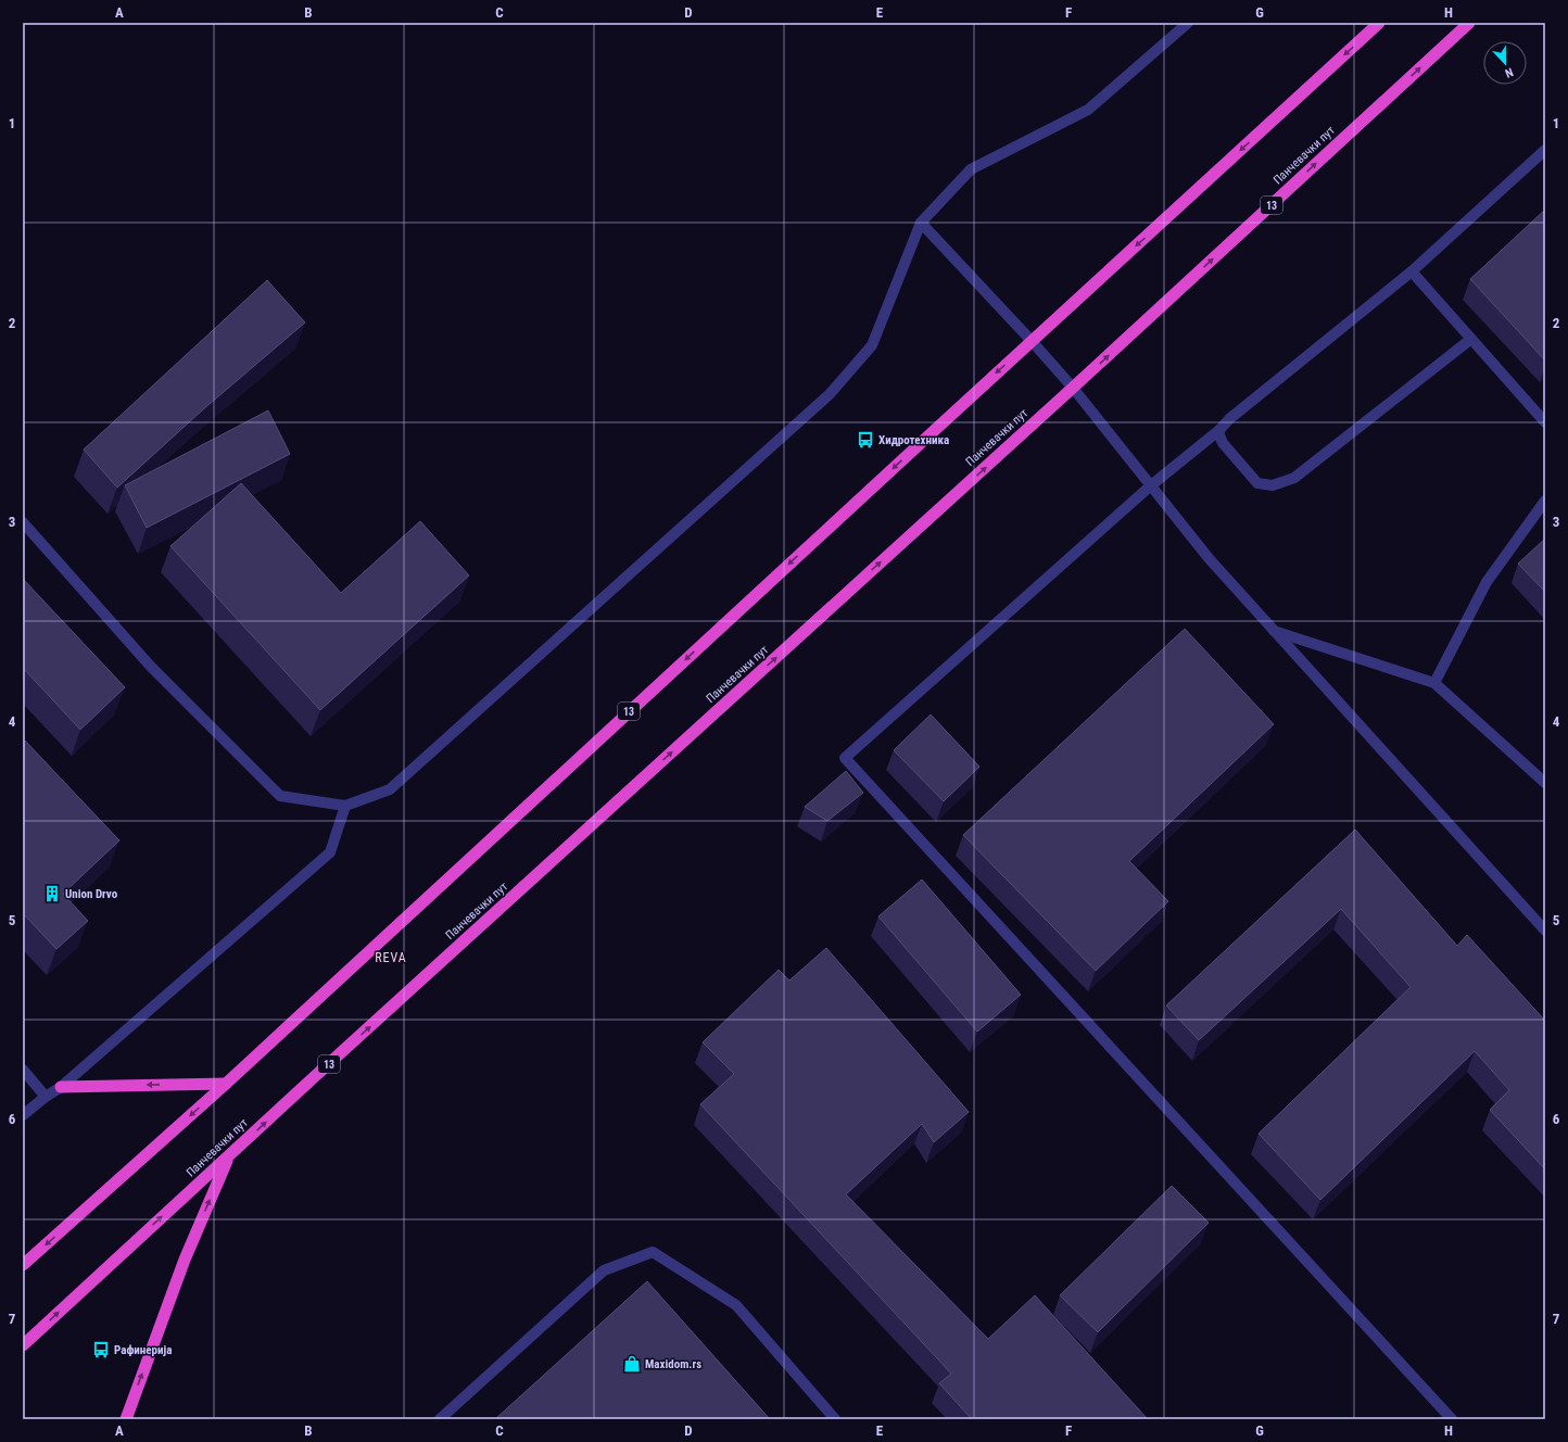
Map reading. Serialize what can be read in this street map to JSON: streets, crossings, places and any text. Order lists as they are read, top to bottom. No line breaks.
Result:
{"streets":{"highway":["Панчевачки пут","13"]},"districts":["REVA"],"places":{"bus stop":["Хидротехника","Рафинерија"],"building":["Union Drvo"],"shop":["Maxidom.rs"]},"north":"bottom","grid":{"columns":["A","B","C","D","E","F","G","H"],"rows":["1","2","3","4","5","6","7"]}}
